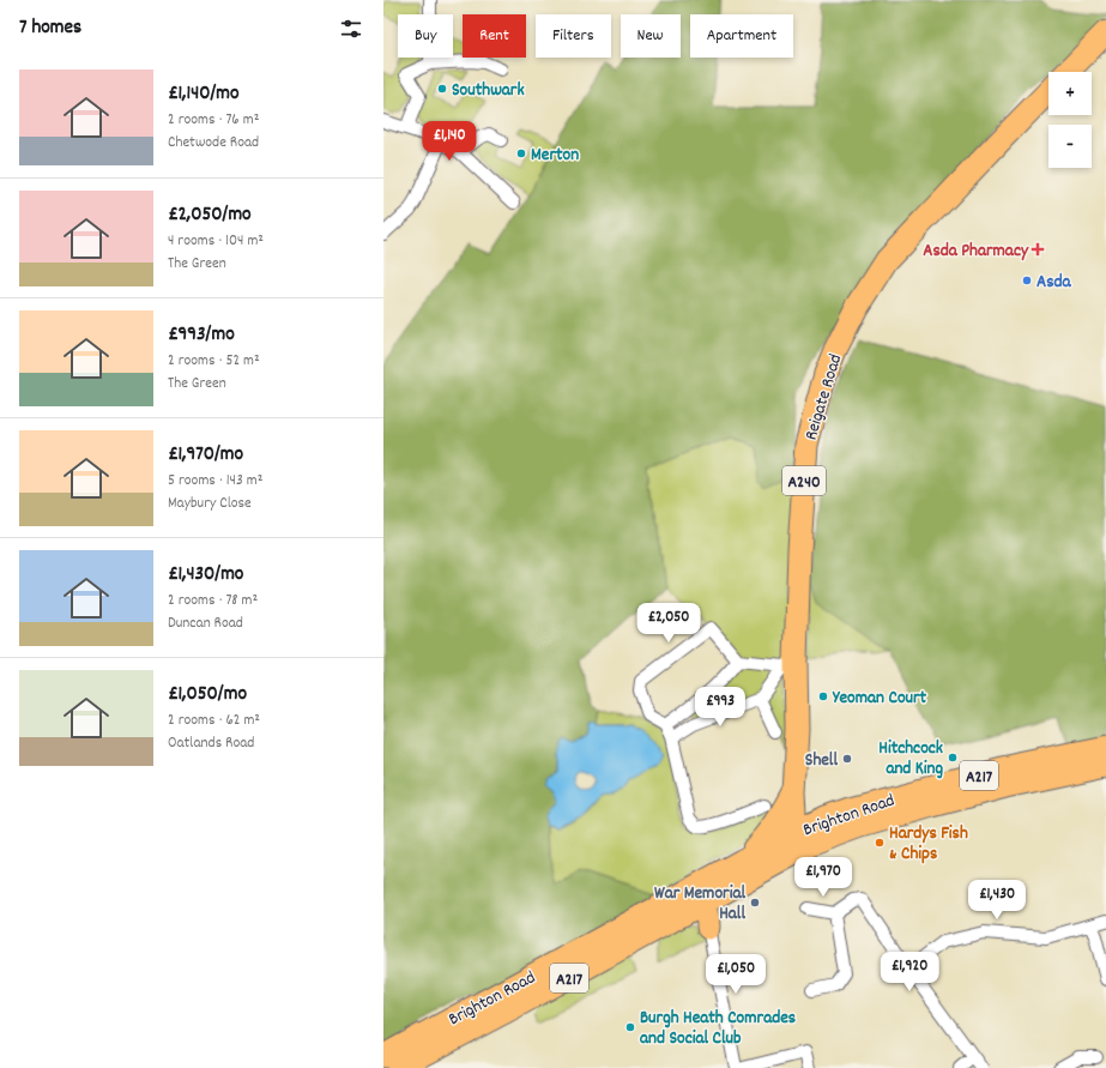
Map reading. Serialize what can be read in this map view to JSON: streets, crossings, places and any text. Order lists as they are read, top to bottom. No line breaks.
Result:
{"streets":{"highway":["Reigate Road","A240","A217","Brighton Road"]},"crossings":[["Reigate Road","A240"],["A240","Brighton Road"]],"places":{"other":["Southwark","Merton","Asda","Yeoman Court","Hitchcock and King","Shell","Hardys Fish & Chips","War Memorial Hall","Burgh Heath Comrades and Social Club"],"health":["Asda Pharmacy"]},"page":{"heading":"7 homes","chip":["Buy","Rent","Filters","New","Apartment"],"list":[{"name":"£1,140/mo","note":"2 rooms · 76 m² · Chetwode Road"},{"name":"£2,050/mo","note":"4 rooms · 104 m² · The Green"},{"name":"£993/mo","note":"2 rooms · 52 m² · The Green"},{"name":"£1,970/mo","note":"5 rooms · 143 m² · Maybury Close"},{"name":"£1,430/mo","note":"2 rooms · 78 m² · Duncan Road"},{"name":"£1,050/mo","note":"2 rooms · 62 m² · Oatlands Road"}],"map_buttons":["+","−"],"price":["£1,140","£2,050","£993","£1,970","£1,430","£1,920","£1,050"]}}
